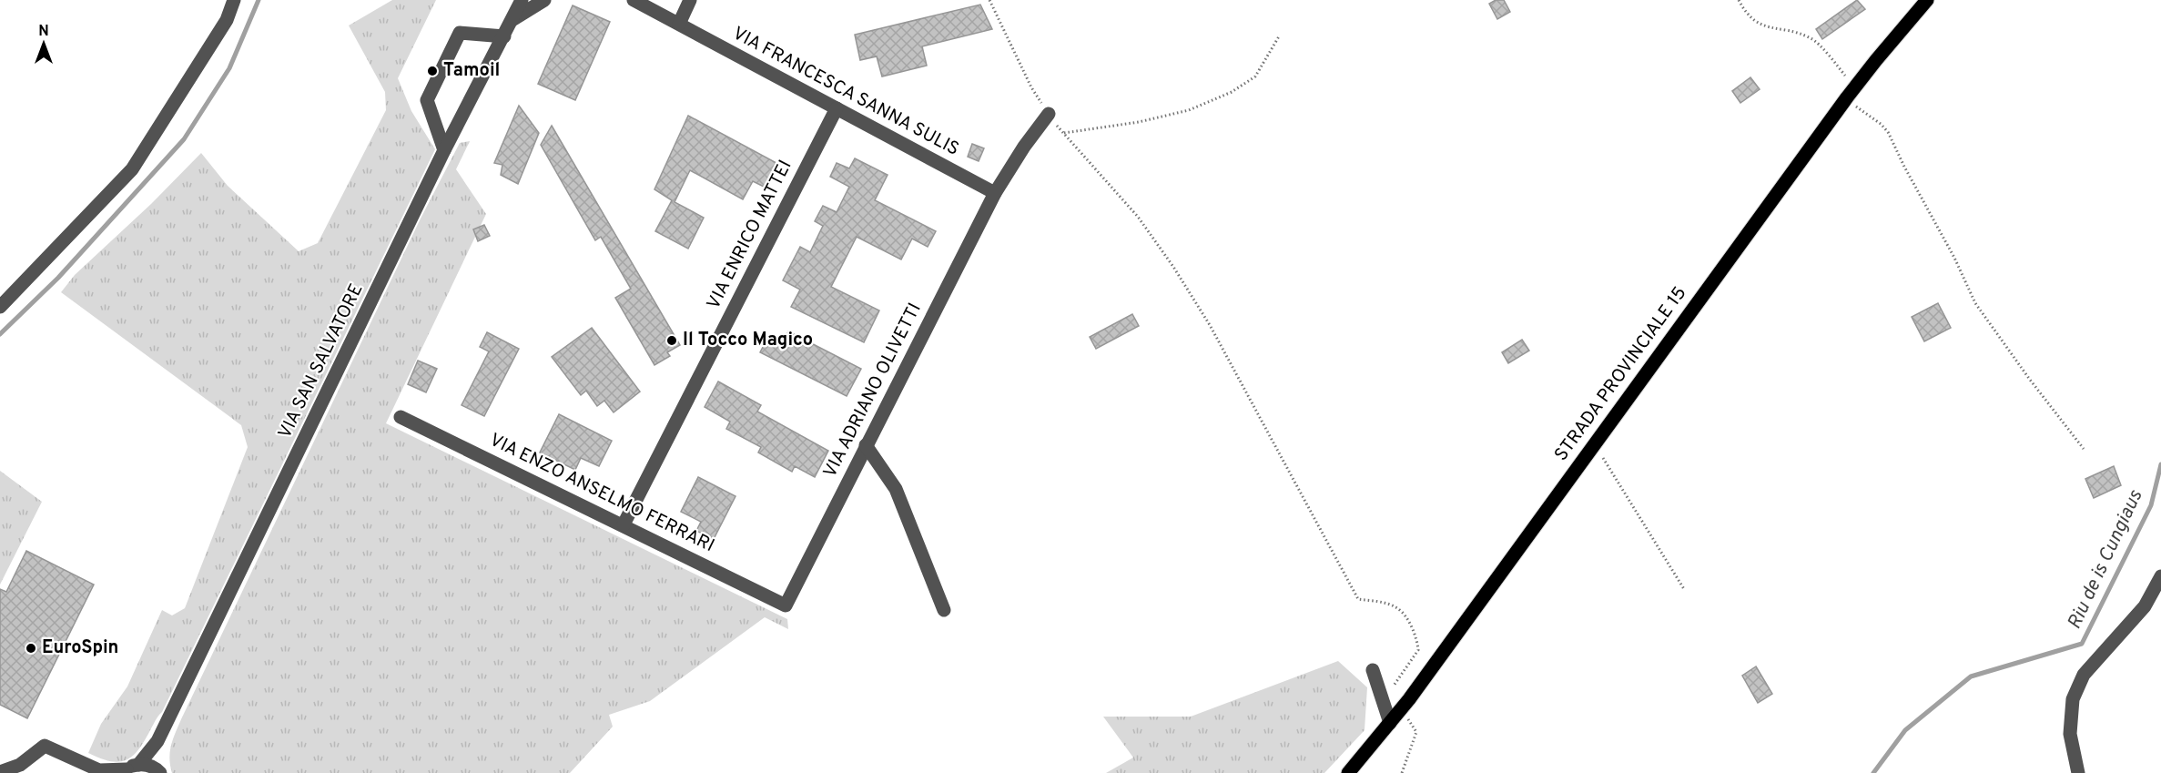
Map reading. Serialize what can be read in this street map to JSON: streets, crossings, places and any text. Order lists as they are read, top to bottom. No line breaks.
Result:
{"streets":{"main road":["STRADA PROVINCIALE 15"],"street":["VIA FRANCESCA SANNA SULIS","VIA ENRICO MATTEI","VIA SAN SALVATORE","VIA ADRIANO OLIVETTI","VIA ENZO ANSELMO FERRARI"]},"crossings":[["VIA FRANCESCA SANNA SULIS","VIA ENRICO MATTEI"],["VIA FRANCESCA SANNA SULIS","VIA ADRIANO OLIVETTI"],["VIA ENRICO MATTEI","VIA ENZO ANSELMO FERRARI"],["VIA ADRIANO OLIVETTI","VIA ENZO ANSELMO FERRARI"]],"water":["Riu de is Cungiaus"],"places":["Tamoil","Il Tocco Magico","EuroSpin"],"north":"top"}
